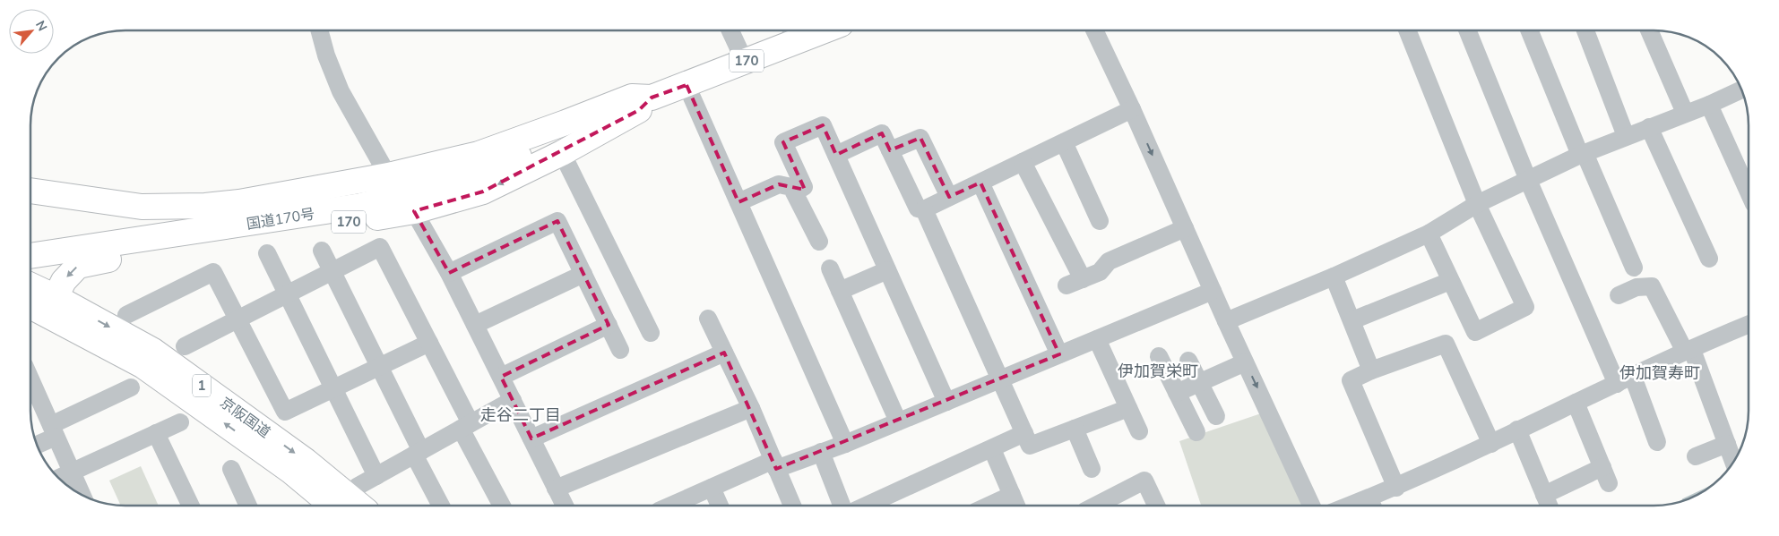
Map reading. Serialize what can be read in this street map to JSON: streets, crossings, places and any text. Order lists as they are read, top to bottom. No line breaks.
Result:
{"streets":{"highway":["170","国道170号","1","京阪国道"]},"crossings":[["170","国道170号"],["170","京阪国道"]],"districts":["伊加賀栄町","伊加賀寿町","走谷二丁目"],"north":"top right"}
